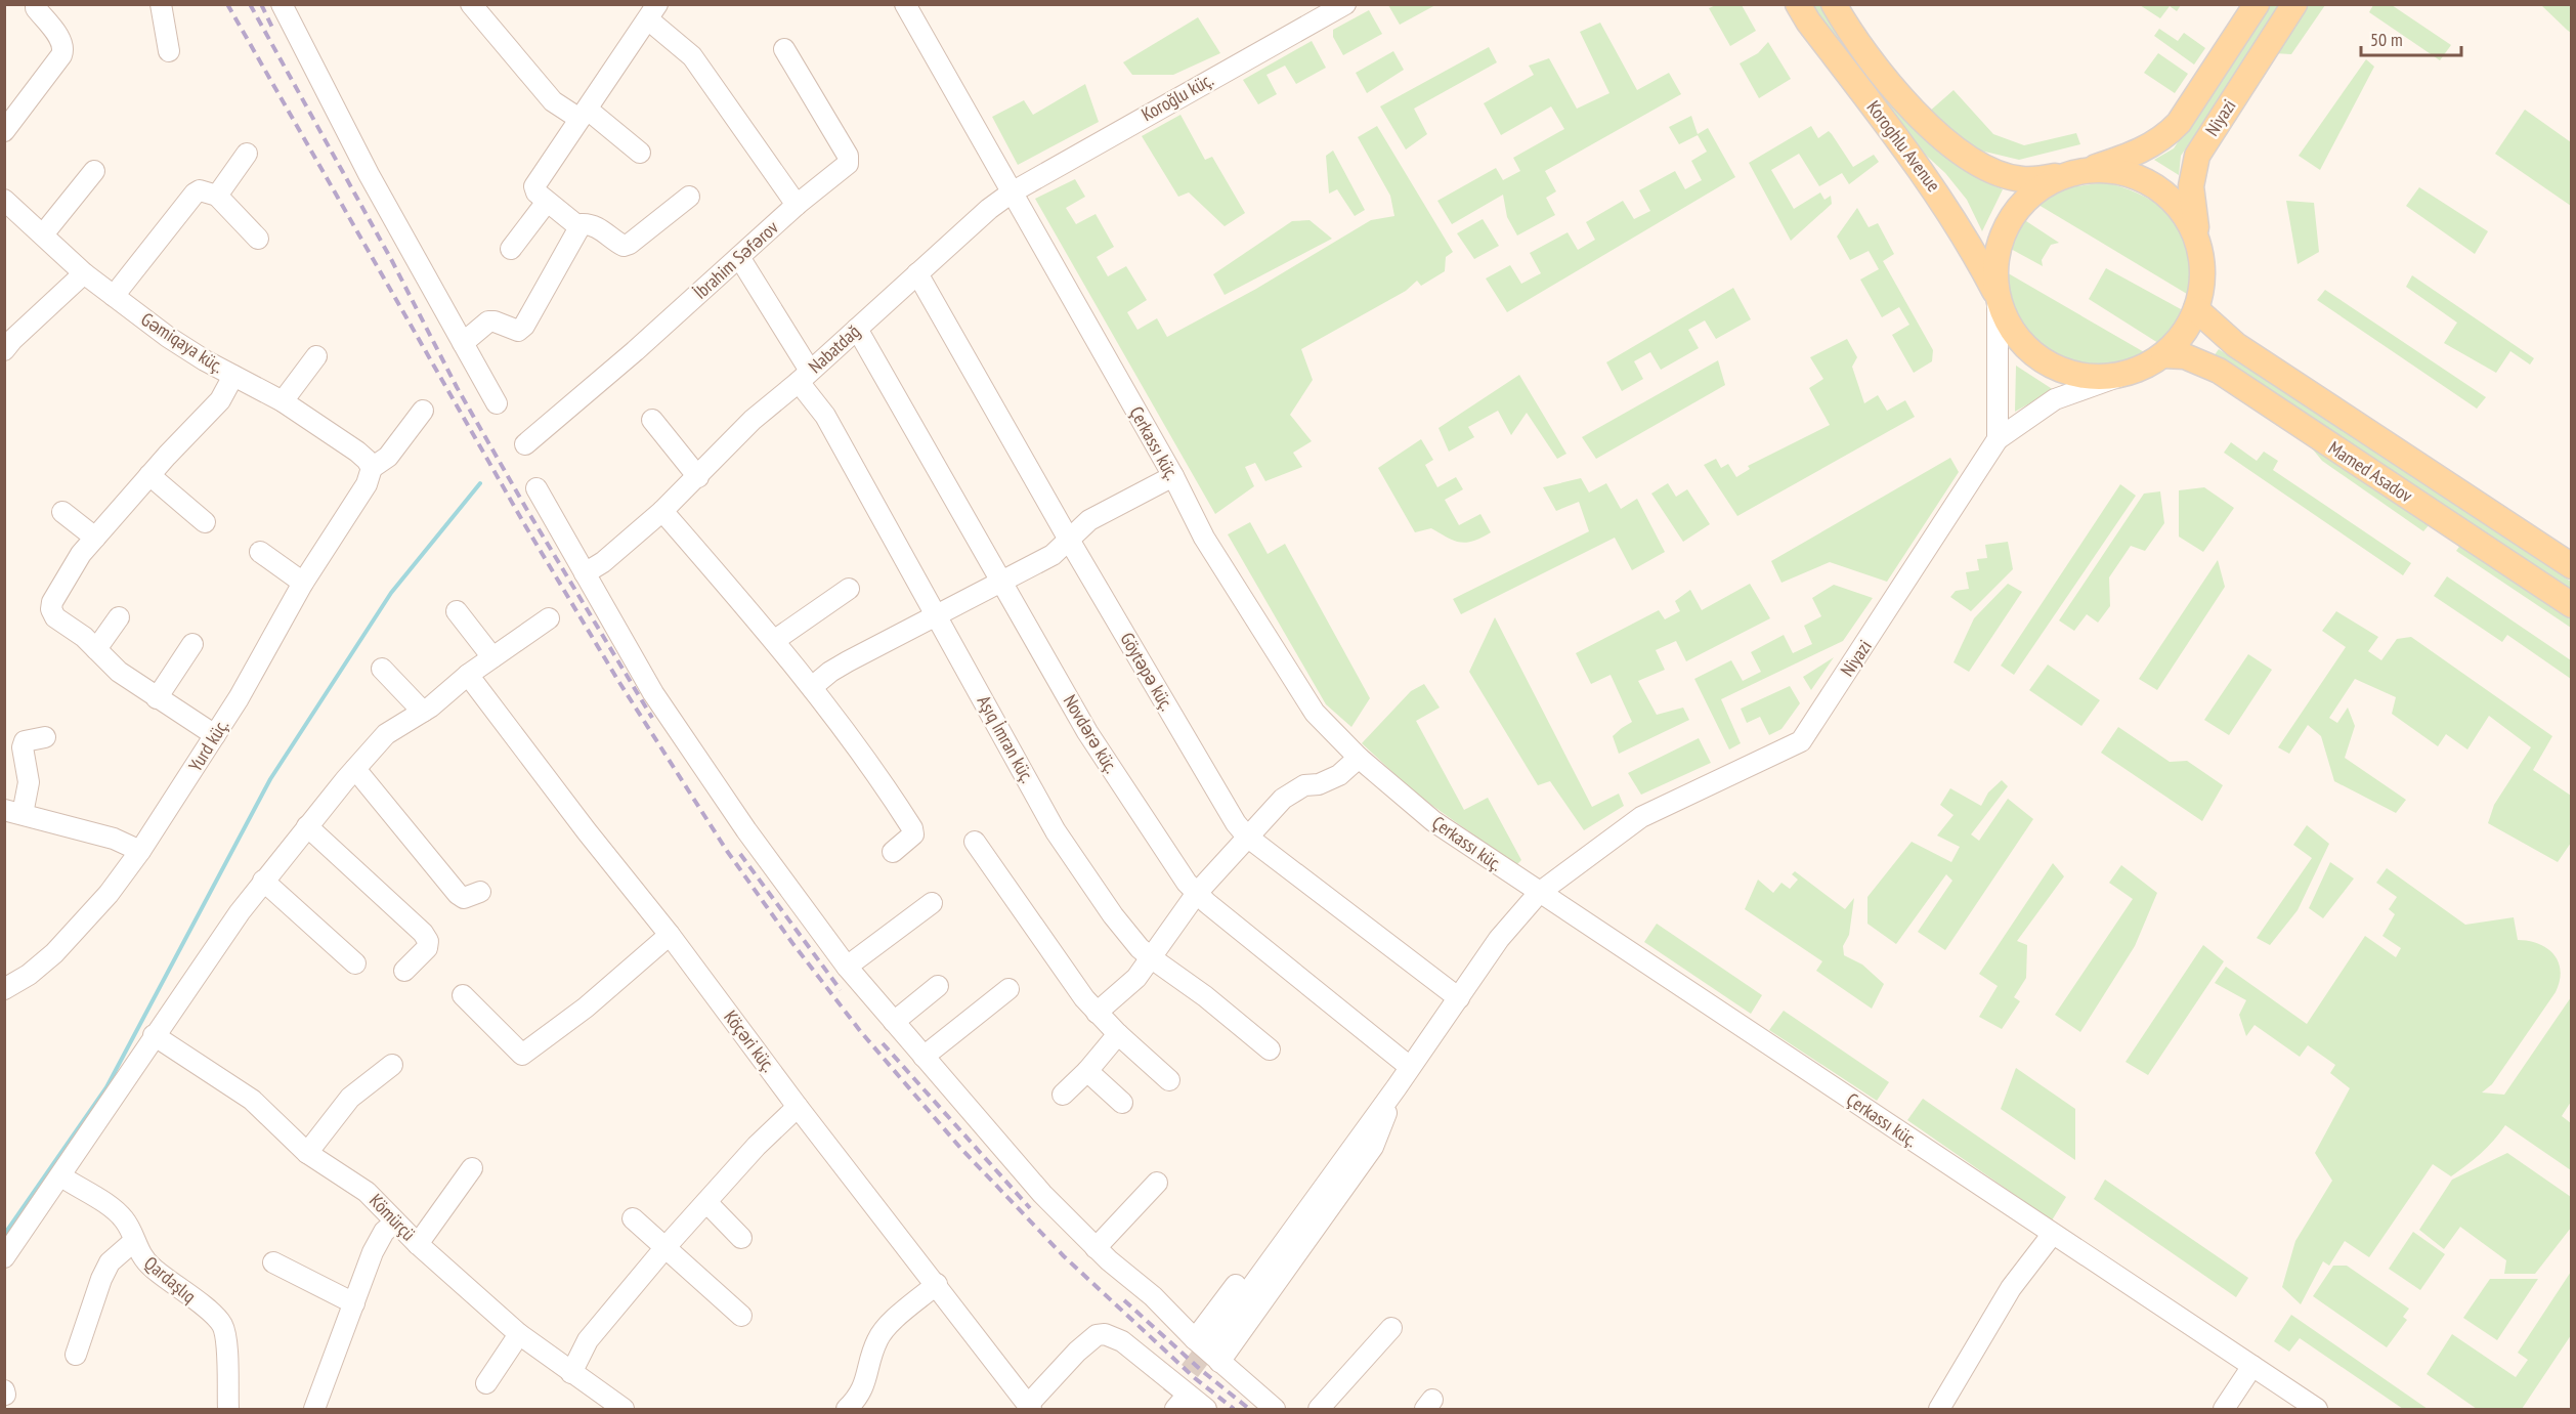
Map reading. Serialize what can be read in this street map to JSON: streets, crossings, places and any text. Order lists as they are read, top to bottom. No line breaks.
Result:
{"streets":{"main road":["Niyazi","Koroghlu Avenue","Mamed Asadov"],"street":["Koroğlu küç.","İbrahim Səfərov","Gəmiqaya küç.","Nabatdağ","Çerkassı küç.","Göytəpə küç.","Novdərə küç.","Aşıq İmran küç.","Yurd küç.","Köçəri küç.","Kömürçü","Qardaşlıq"]},"crossings":[["Koroğlu küç.","Nabatdağ"],["Koroğlu küç.","Çerkassı küç."],["Niyazi","Koroghlu Avenue"],["Niyazi","Çerkassı küç."],["Niyazi","Mamed Asadov"],["Niyazi","Göytəpə küç."],["Niyazi","Novdərə küç."],["Koroghlu Avenue","Mamed Asadov"],["İbrahim Səfərov","Aşıq İmran küç."],["Gəmiqaya küç.","Yurd küç."],["Nabatdağ","Çerkassı küç."],["Nabatdağ","Göytəpə küç."],["Nabatdağ","Novdərə küç."],["Nabatdağ","Aşıq İmran küç."]],"scale_bar":"50 m"}
